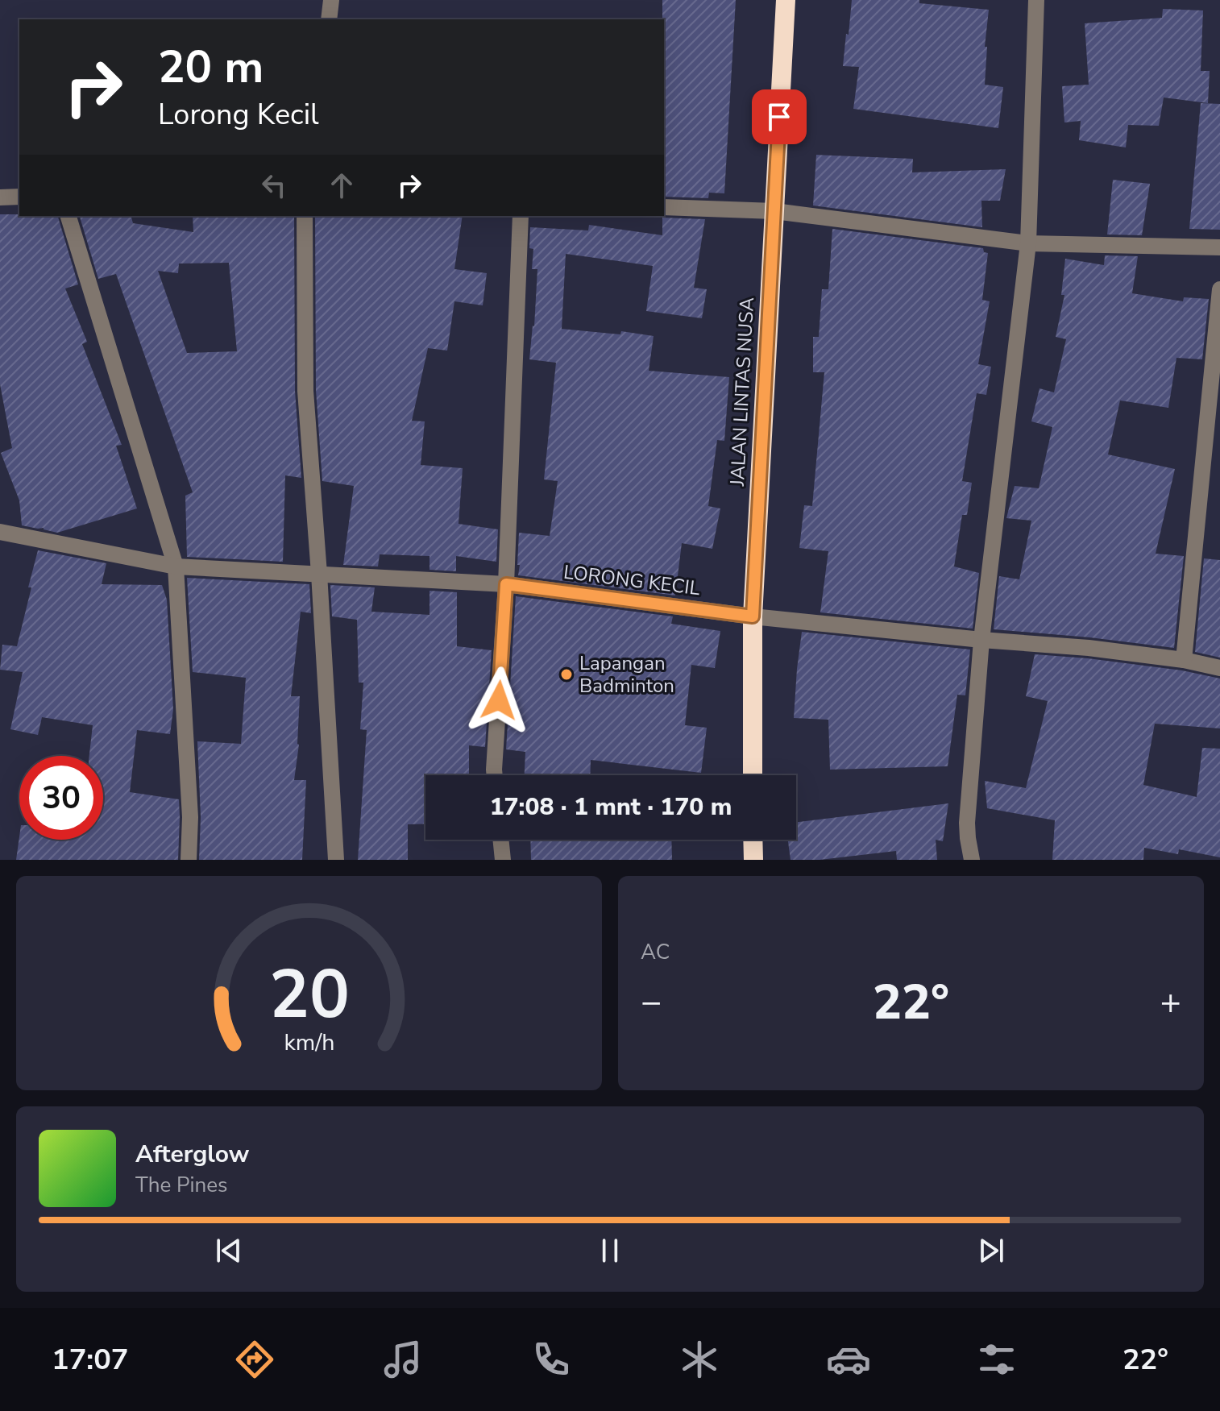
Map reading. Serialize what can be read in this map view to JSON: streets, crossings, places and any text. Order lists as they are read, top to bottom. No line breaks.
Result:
{"streets":{"highway":["JALAN LINTAS NUSA"],"street":["LORONG KECIL"]},"crossings":[["JALAN LINTAS NUSA","LORONG KECIL"]],"places":["Lapangan Badminton"],"page":{"turn":["20 m","Lorong Kecil"],"limit":"30","trip":"17:08 · 1 mnt · 170 m","tile":"AC","heat":["−","22°","+"],"song":["Afterglow","The Pines"],"tabs":["17:07","22°"],"gauge":["20","km/h"]}}
